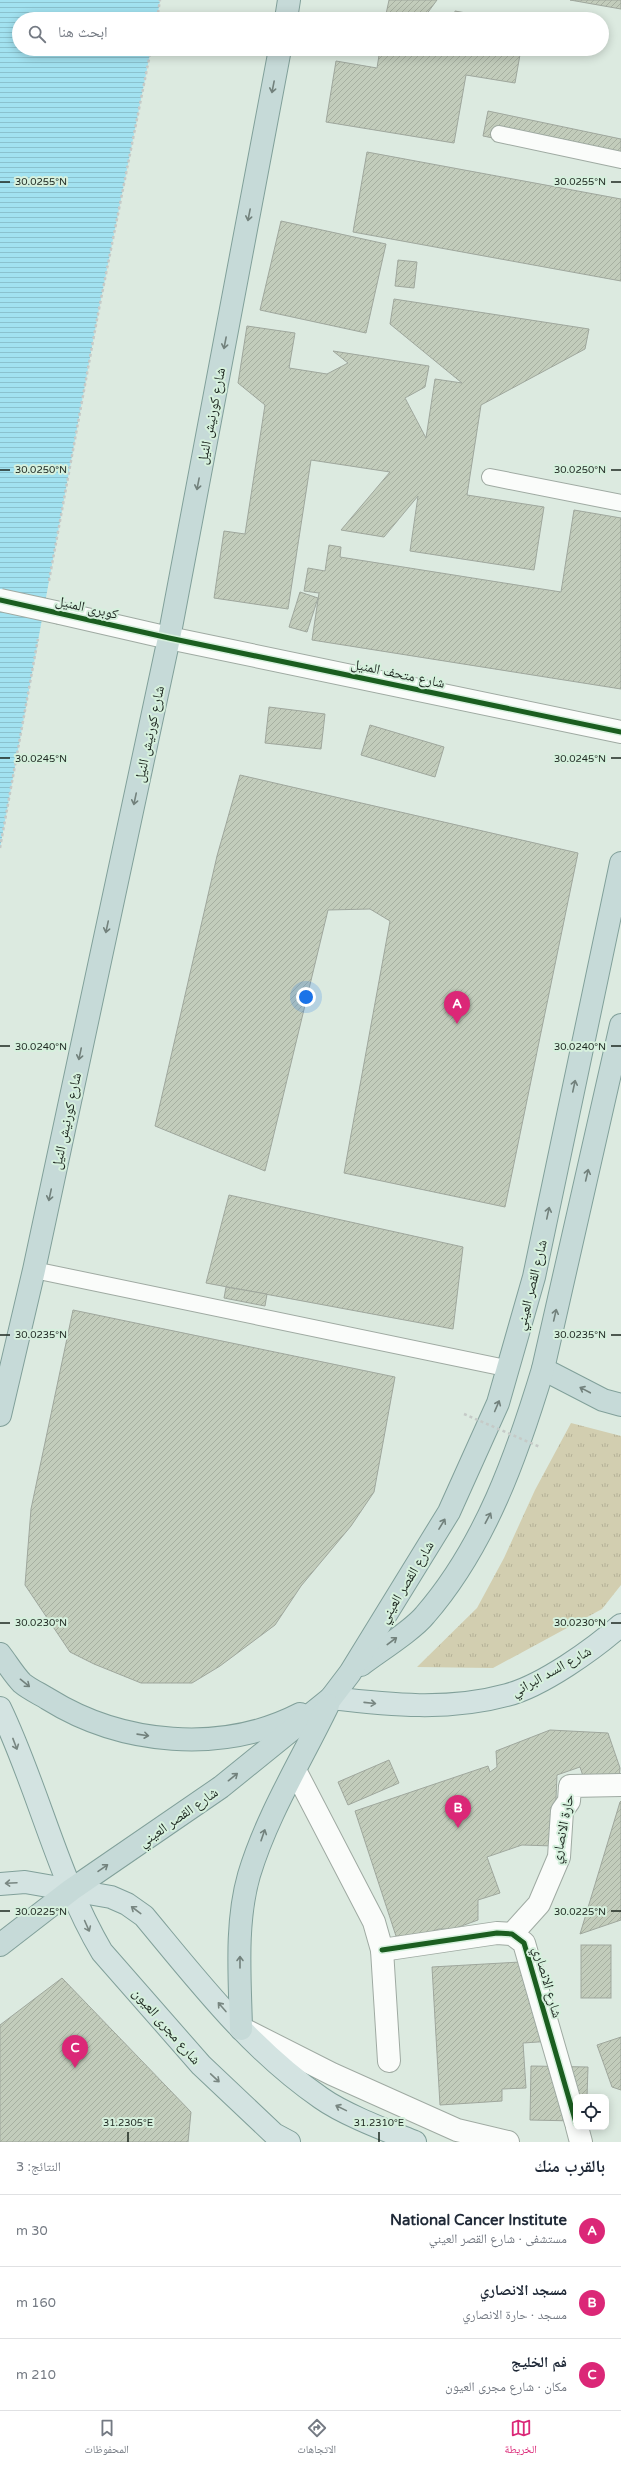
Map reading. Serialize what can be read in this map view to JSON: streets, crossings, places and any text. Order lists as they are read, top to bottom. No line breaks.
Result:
{"streets":{"highway":["شارع كورنيش النيل","شارع القصر العيني"],"main road":["شارع السد البراني","شارع مجرى العيون"],"street":["كوبرى المنيل","شارع متحف المنيل","حارة الانصاري","شارع الانصاري"]},"crossings":[["شارع كورنيش النيل","كوبرى المنيل"],["شارع كورنيش النيل","شارع متحف المنيل"],["كوبرى المنيل","شارع متحف المنيل"],["شارع القصر العيني","شارع السد البراني"],["شارع القصر العيني","شارع مجرى العيون"],["حارة الانصاري","شارع الانصاري"]],"one_way":["شارع كورنيش النيل","شارع القصر العيني","شارع السد البراني"],"page":{"search":"ابحث هنا","pins":["A","B","C"],"heading":["بالقرب منك","النتائج: 3"],"list":[{"mark":"A","name":"National Cancer Institute","note":"مستشفى · شارع القصر العيني","value":"30 m"},{"mark":"B","name":"مسجد الانصاري","note":"مسجد · حارة الانصاري","value":"160 m"},{"mark":"C","name":"فم الخليج","note":"مكان · شارع مجرى العيون","value":"210 m"}],"nav":["الخريطة","الاتجاهات","المحفوظات"]},"coordinates":["30.0255°N","30.0250°N","30.0245°N","30.0240°N","30.0235°N","30.0230°N","30.0225°N","31.2305°E","31.2310°E"]}
